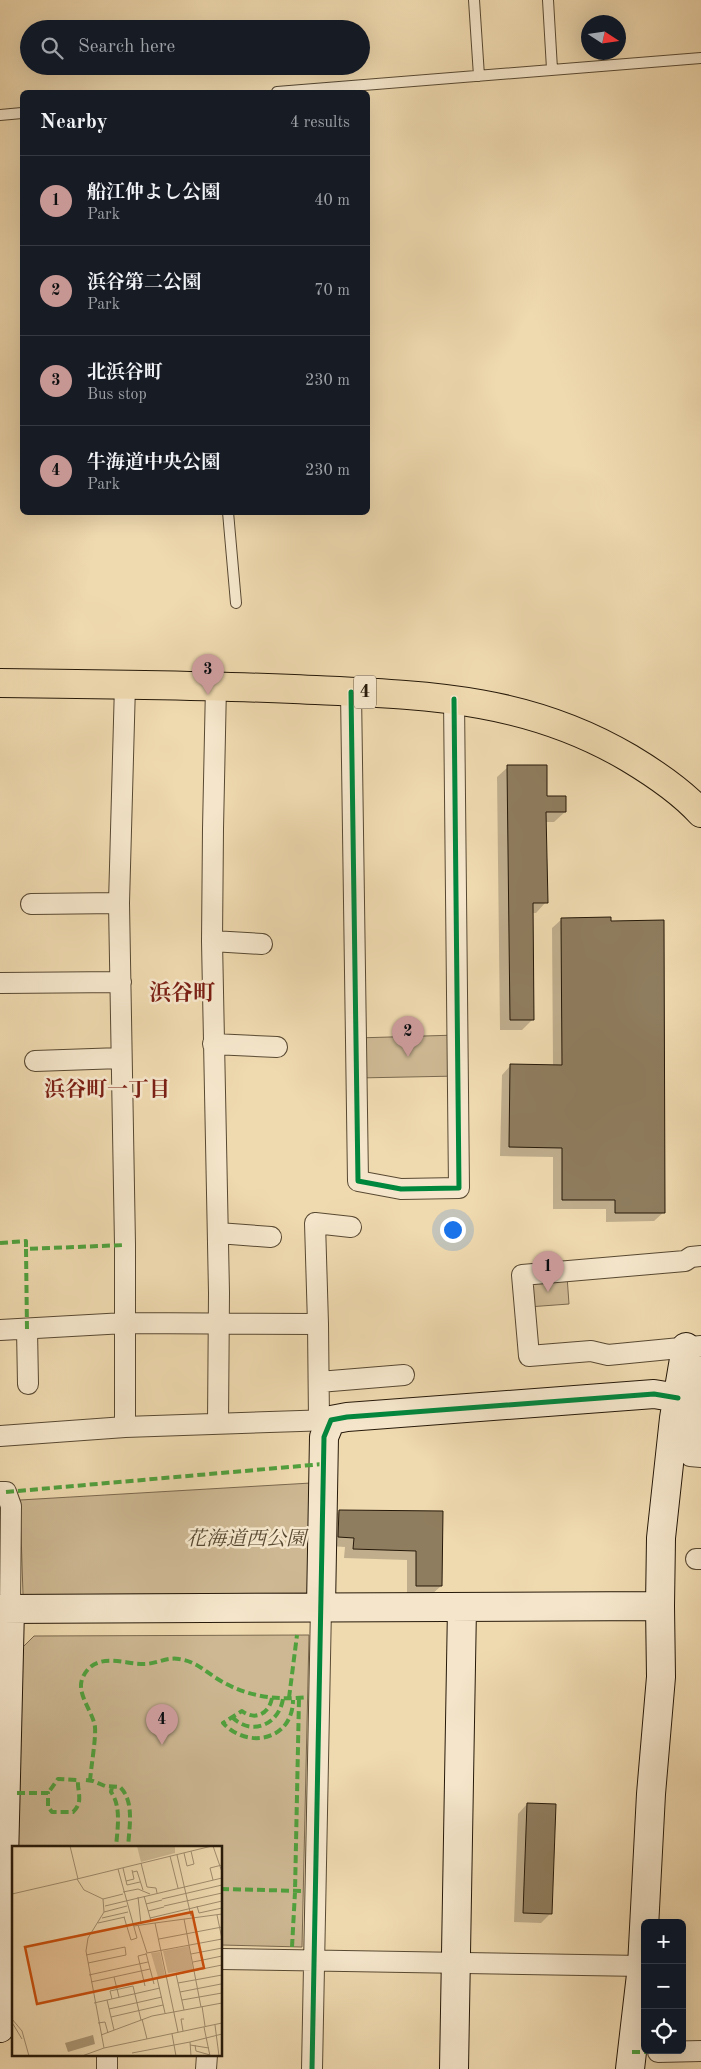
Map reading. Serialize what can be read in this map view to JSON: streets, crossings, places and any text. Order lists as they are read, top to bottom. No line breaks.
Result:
{"streets":{"main road":["4"]},"districts":["浜谷町","浜谷町一丁目"],"parks":["花海道西公園"],"north":"right","page":{"search":"Search here","heading":["Nearby","4 results"],"list":[{"mark":"1","name":"船江仲よし公園","note":"Park","value":"40 m"},{"mark":"2","name":"浜谷第二公園","note":"Park","value":"70 m"},{"mark":"3","name":"北浜谷町","note":"Bus stop","value":"230 m"},{"mark":"4","name":"牛海道中央公園","note":"Park","value":"230 m"}],"pins":["3","2","1","4"],"map_buttons":["+","−"]}}
